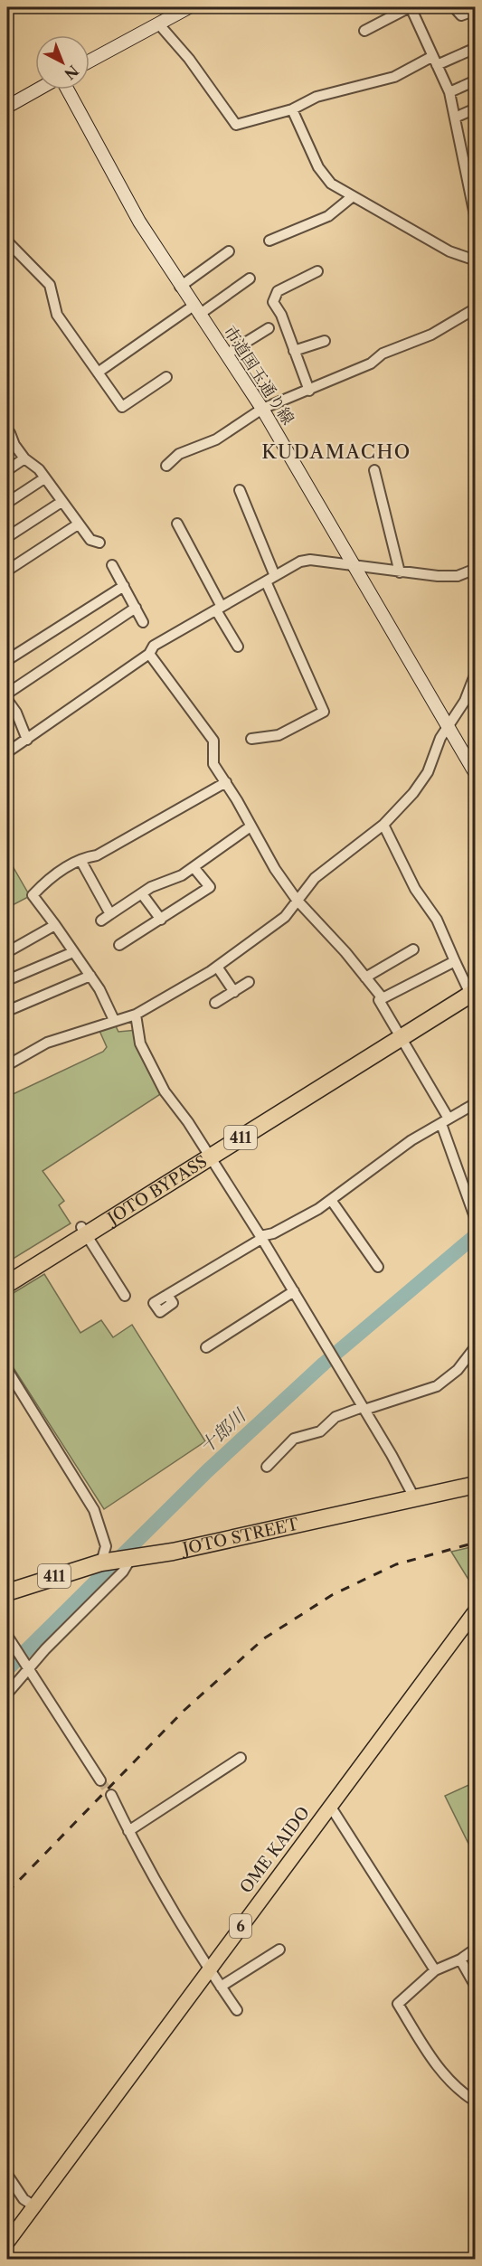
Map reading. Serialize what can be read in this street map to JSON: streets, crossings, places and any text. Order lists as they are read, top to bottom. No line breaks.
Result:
{"streets":{"highway":["411","JOTO BYPASS","JOTO STREET"],"main road":["OME KAIDO","6"],"street":["市道国玉通り線"]},"districts":["KUDAMACHO"],"water":["十郎川"],"north":"bottom right"}
